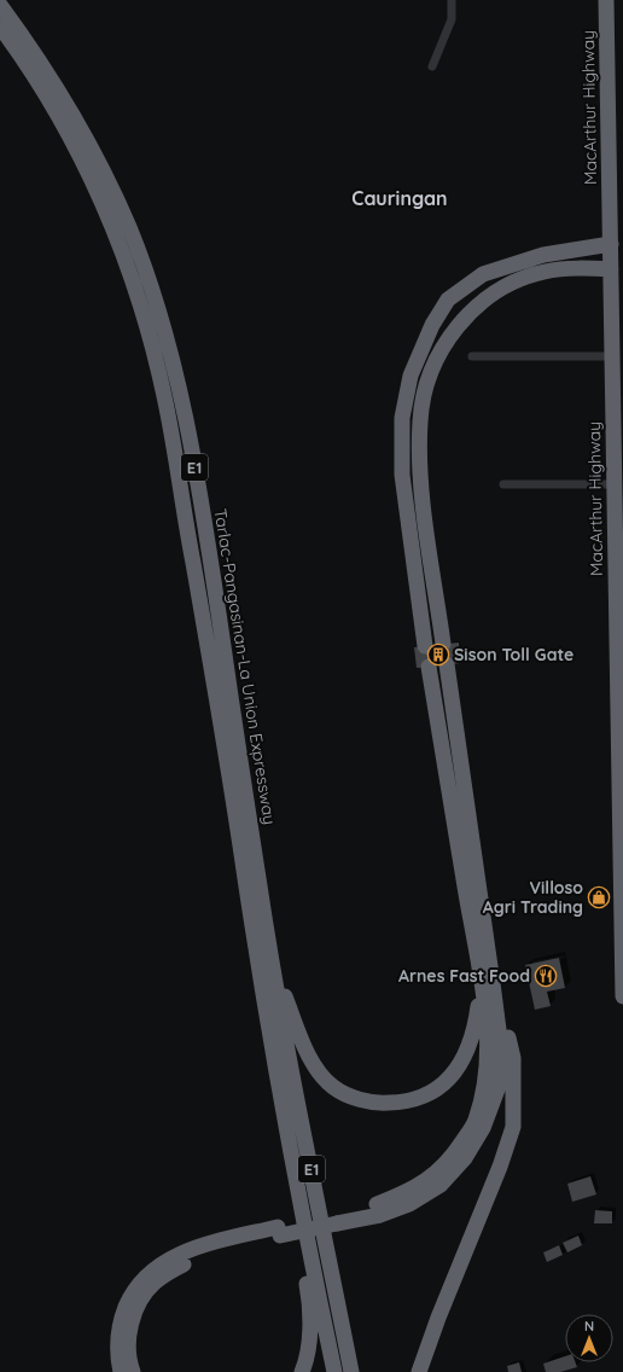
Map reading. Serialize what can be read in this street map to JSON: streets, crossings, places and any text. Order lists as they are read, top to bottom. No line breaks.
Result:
{"streets":{"highway":["MacArthur Highway","E1","Tarlac-Pangasinan-La Union Expressway"]},"districts":["Cauringan"],"places":{"building":["Sison Toll Gate"],"shop":["Villoso Agri Trading"],"restaurant":["Arnes Fast Food"]},"north":"top"}
